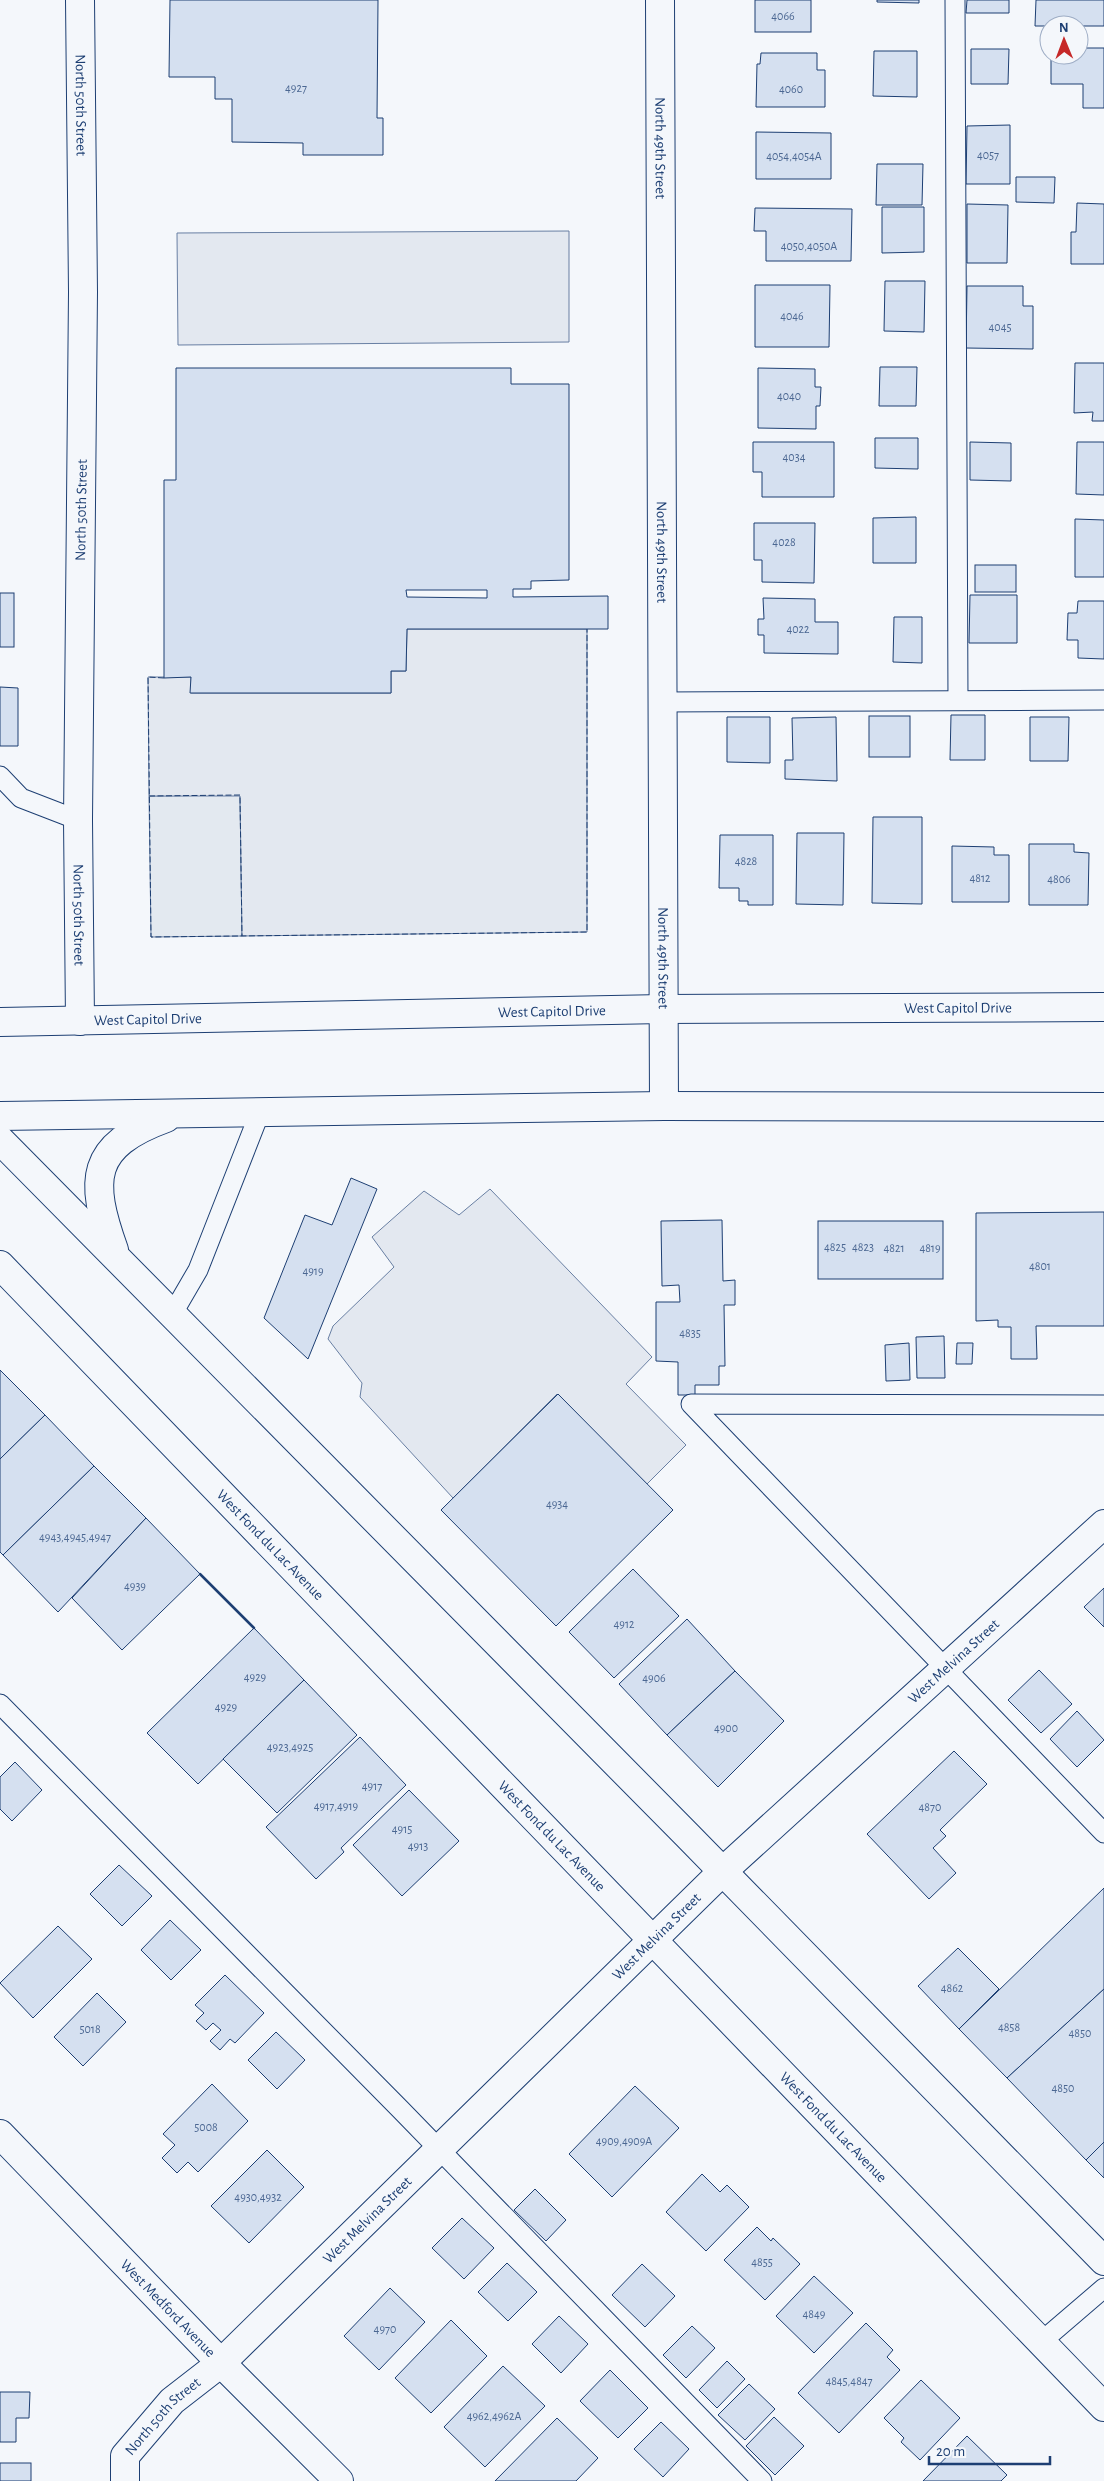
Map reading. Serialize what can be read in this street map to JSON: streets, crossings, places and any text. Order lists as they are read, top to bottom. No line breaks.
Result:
{"streets":{"main road":["North 50th Street","North 49th Street","West Capitol Drive","West Fond du Lac Avenue","West Melvina Street","West Medford Avenue"]},"crossings":[["North 50th Street","West Capitol Drive"],["North 50th Street","West Melvina Street"],["North 50th Street","West Medford Avenue"],["North 49th Street","West Capitol Drive"],["West Fond du Lac Avenue","West Melvina Street"],["West Melvina Street","West Medford Avenue"]],"house_numbers":["4066","4927","4060","4057","4054,4054A","4050,4050A","4046","4045","4040","4034","4028","4022","4828","4812","4806","4825","4823","4821","4819","4801","4919","4835","4934","4943,4945,4947","4939","4912","4929","4906","4929","4900","4923,4925","4917","4917,4919","4870","4915","4913","4862","4858","5018","4850","4850","5008","4909,4909A","4930,4932","4855","4849","4970","4845,4847","4962,4962A"],"scale_bar":"20 m","north":"top"}
